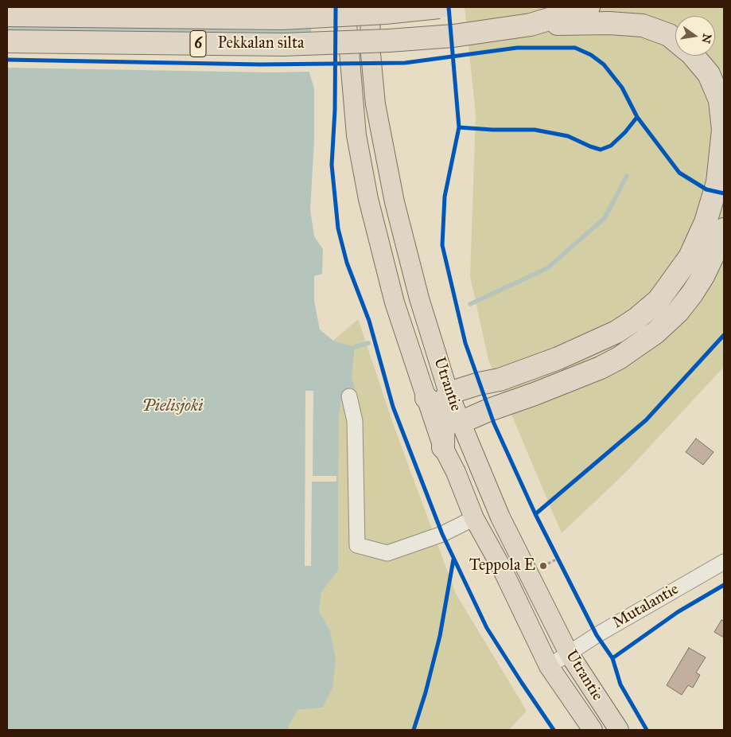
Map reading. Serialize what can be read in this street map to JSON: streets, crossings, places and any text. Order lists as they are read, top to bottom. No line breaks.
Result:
{"streets":{"highway":["6","Pekkalan silta"],"main road":["Utrantie"],"street":["Mutalantie"]},"crossings":[["6","Pekkalan silta"],["Utrantie","Mutalantie"]],"water":["Pielisjoki"],"places":["Teppola E"],"north":"right"}
